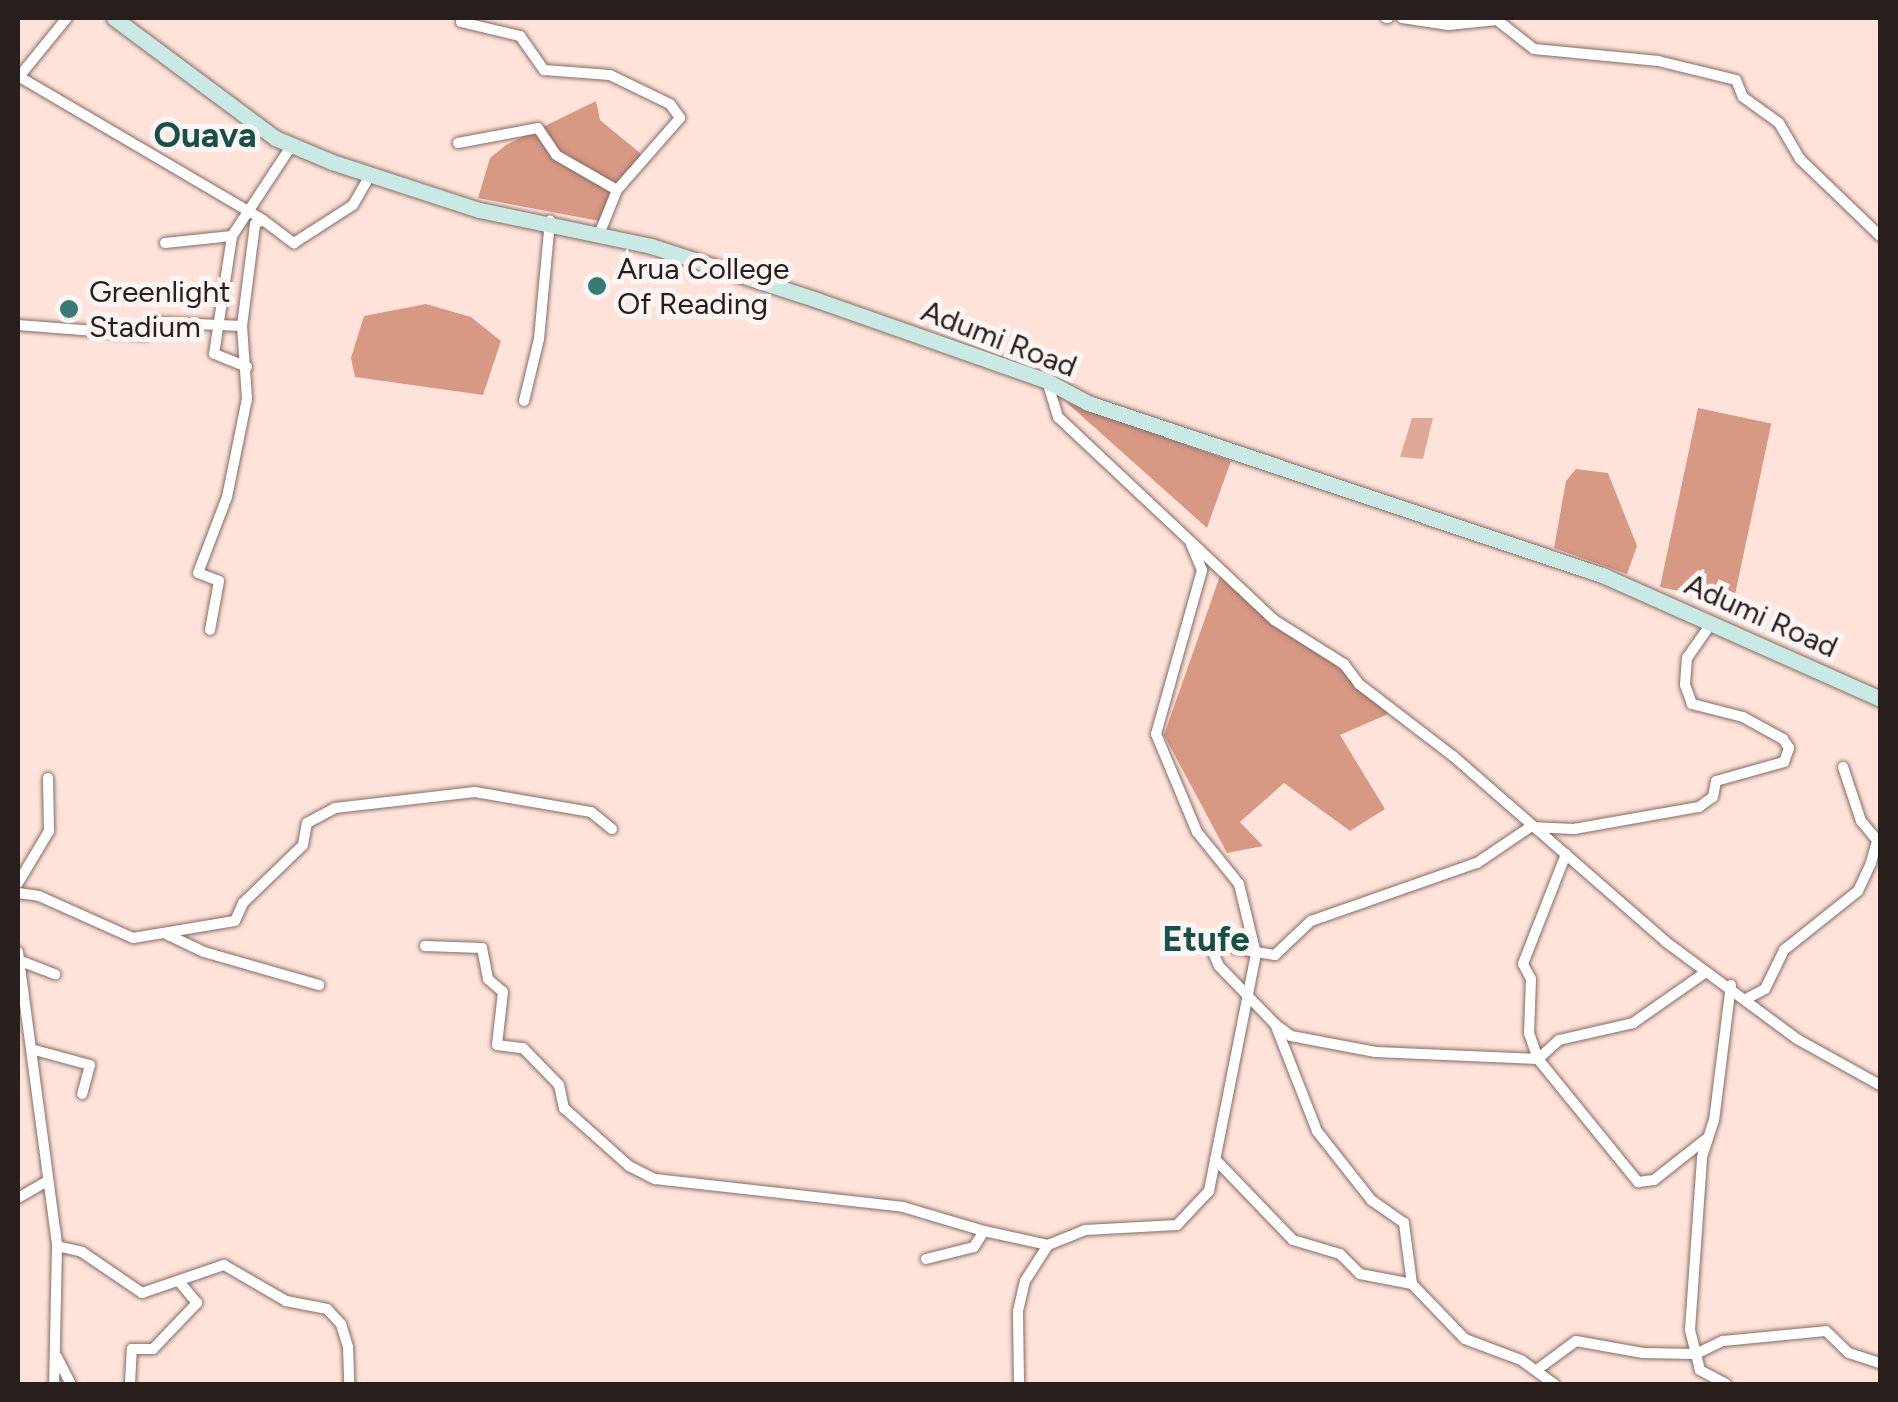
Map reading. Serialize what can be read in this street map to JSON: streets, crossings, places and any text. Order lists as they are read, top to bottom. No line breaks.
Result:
{"streets":{"main road":["Adumi Road"]},"districts":["Ouava","Etufe"],"places":["Arua College Of Reading","Greenlight Stadium"]}
